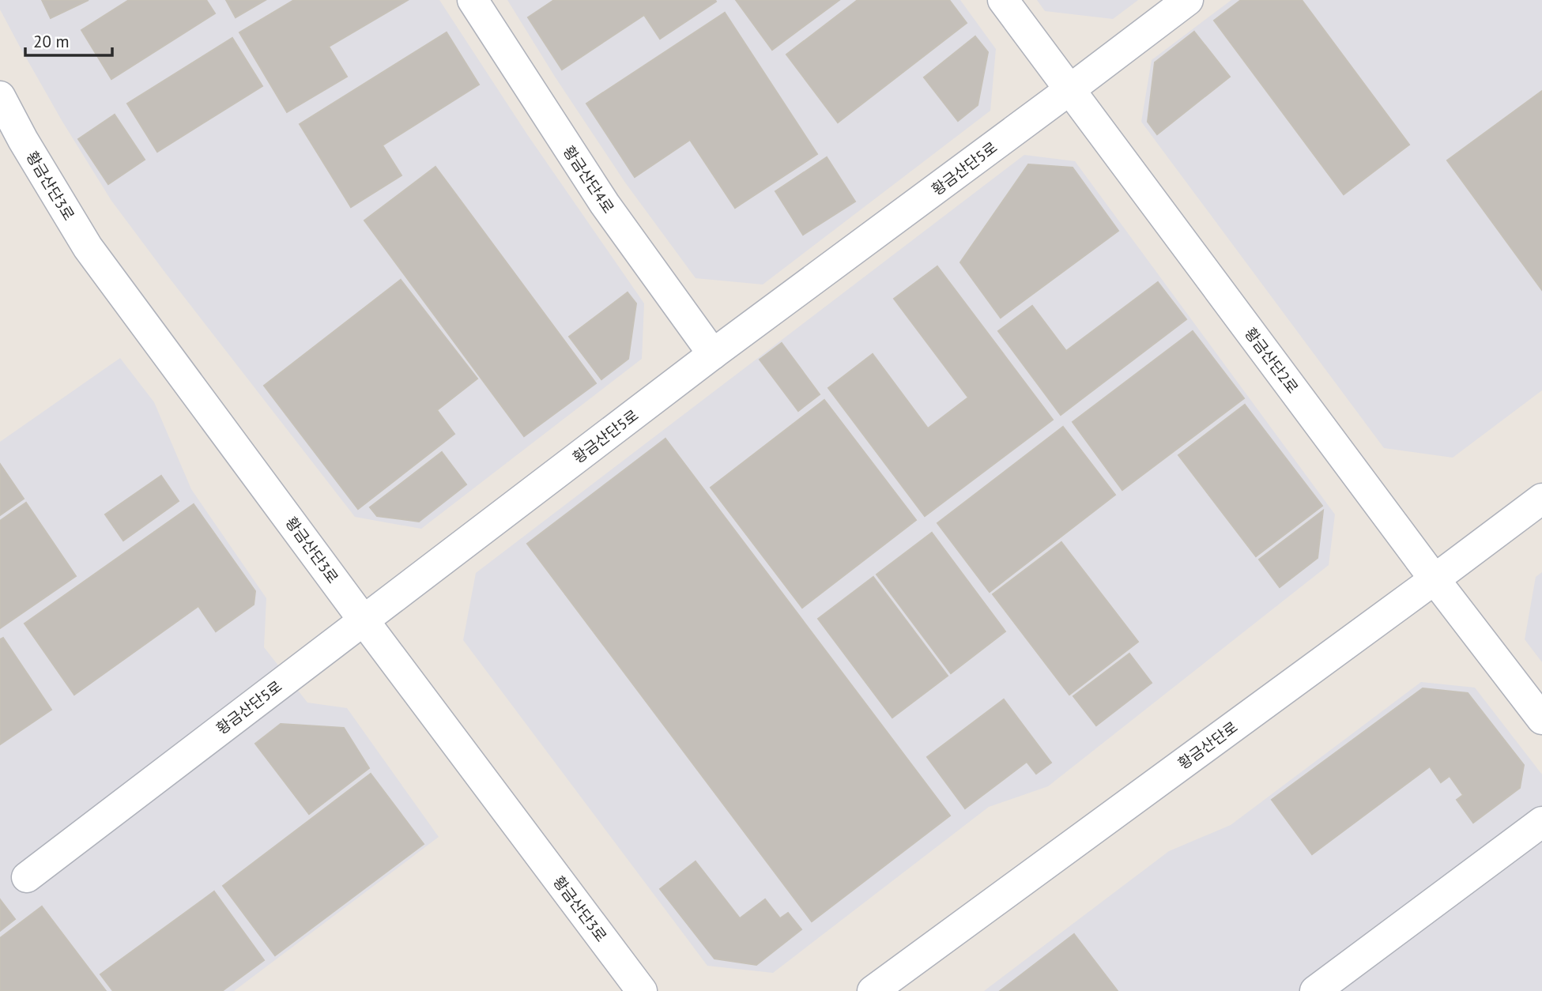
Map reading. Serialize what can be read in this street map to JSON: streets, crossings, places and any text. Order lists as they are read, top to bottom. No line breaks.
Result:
{"streets":{"street":["황금산단5로","황금산단4로","황금산단3로","황금산단2로","황금산단로"]},"crossings":[["황금산단5로","황금산단4로"],["황금산단5로","황금산단3로"],["황금산단5로","황금산단2로"],["황금산단2로","황금산단로"]],"scale_bar":"20 m"}
